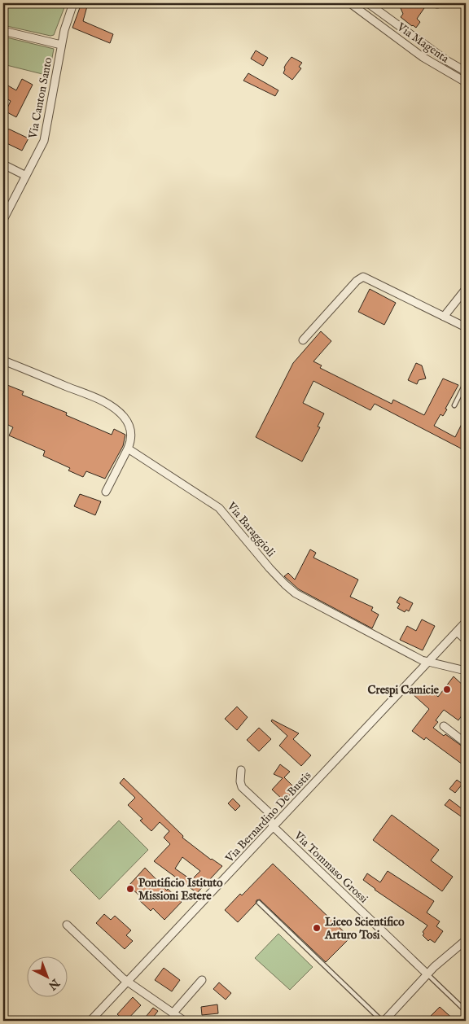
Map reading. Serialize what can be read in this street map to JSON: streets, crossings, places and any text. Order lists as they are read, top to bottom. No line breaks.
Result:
{"streets":{"street":["Via Magenta","Via Canton Santo","Via Baraggioli","Via Bernardino De Bustis","Via Tommaso Grossi"]},"crossings":[["Via Baraggioli","Via Bernardino De Bustis"],["Via Bernardino De Bustis","Via Tommaso Grossi"]],"places":["Crespi Camicie","Pontificio Istituto Missioni Estere","Liceo Scientifico Arturo Tosi"],"north":"bottom right"}
